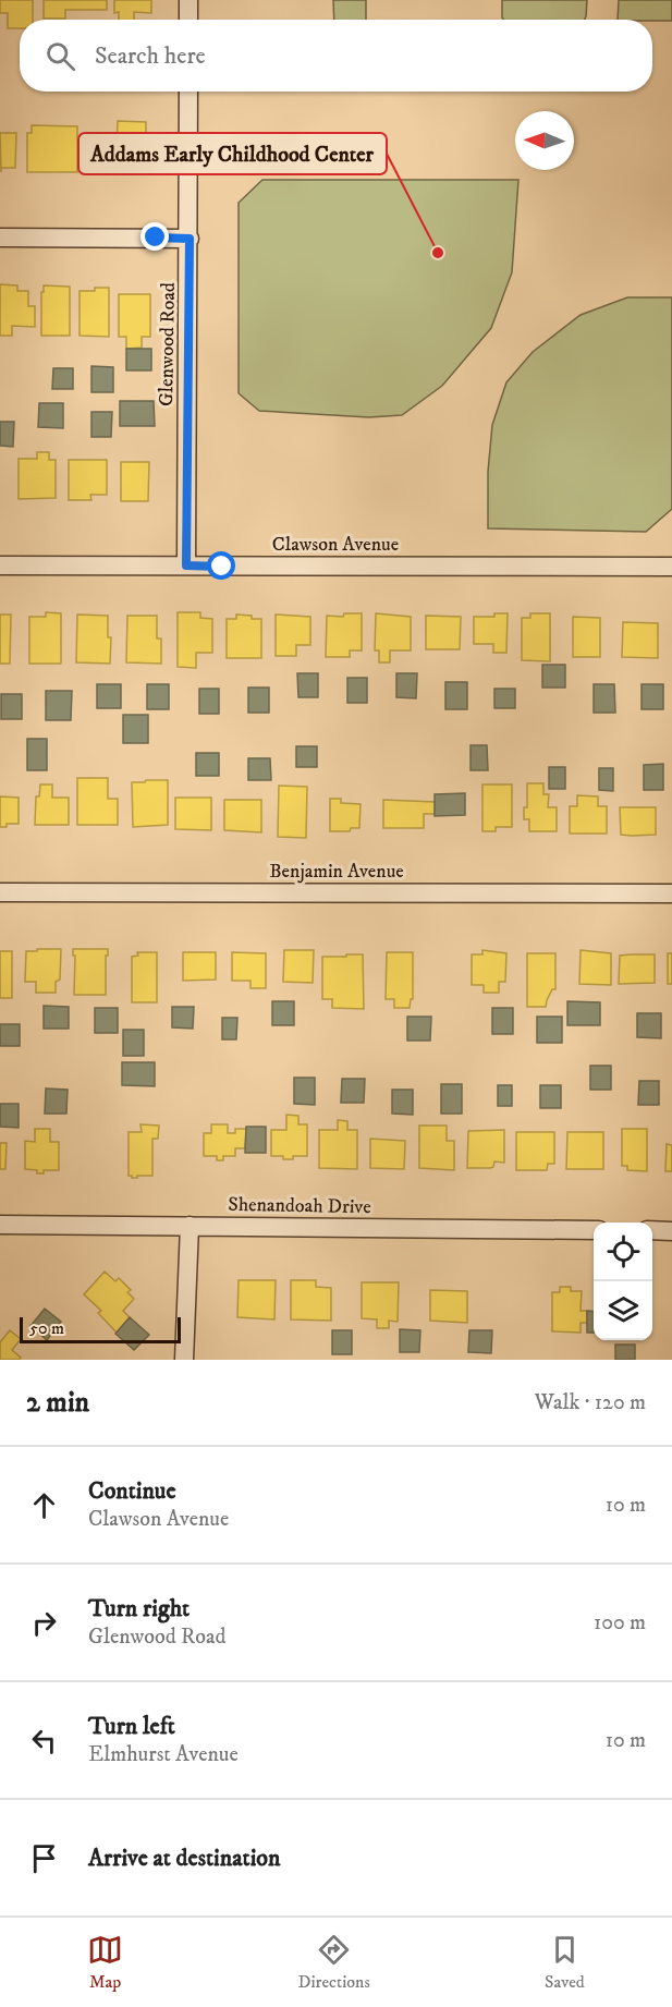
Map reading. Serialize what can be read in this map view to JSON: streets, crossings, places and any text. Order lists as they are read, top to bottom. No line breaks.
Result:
{"streets":{"street":["Glenwood Road","Clawson Avenue","Benjamin Avenue","Shenandoah Drive"]},"crossings":[["Glenwood Road","Clawson Avenue"]],"places":["Addams Early Childhood Center"],"scale_bar":"50 m","north":"left","page":{"search":"Search here","scale":"50 m","heading":["2 min","Walk · 120 m"],"list":[["Continue","Clawson Avenue","10 m"],["Turn right","Glenwood Road","100 m"],["Turn left","Elmhurst Avenue","10 m"],"Arrive at destination"],"nav":["Map","Directions","Saved"]}}
